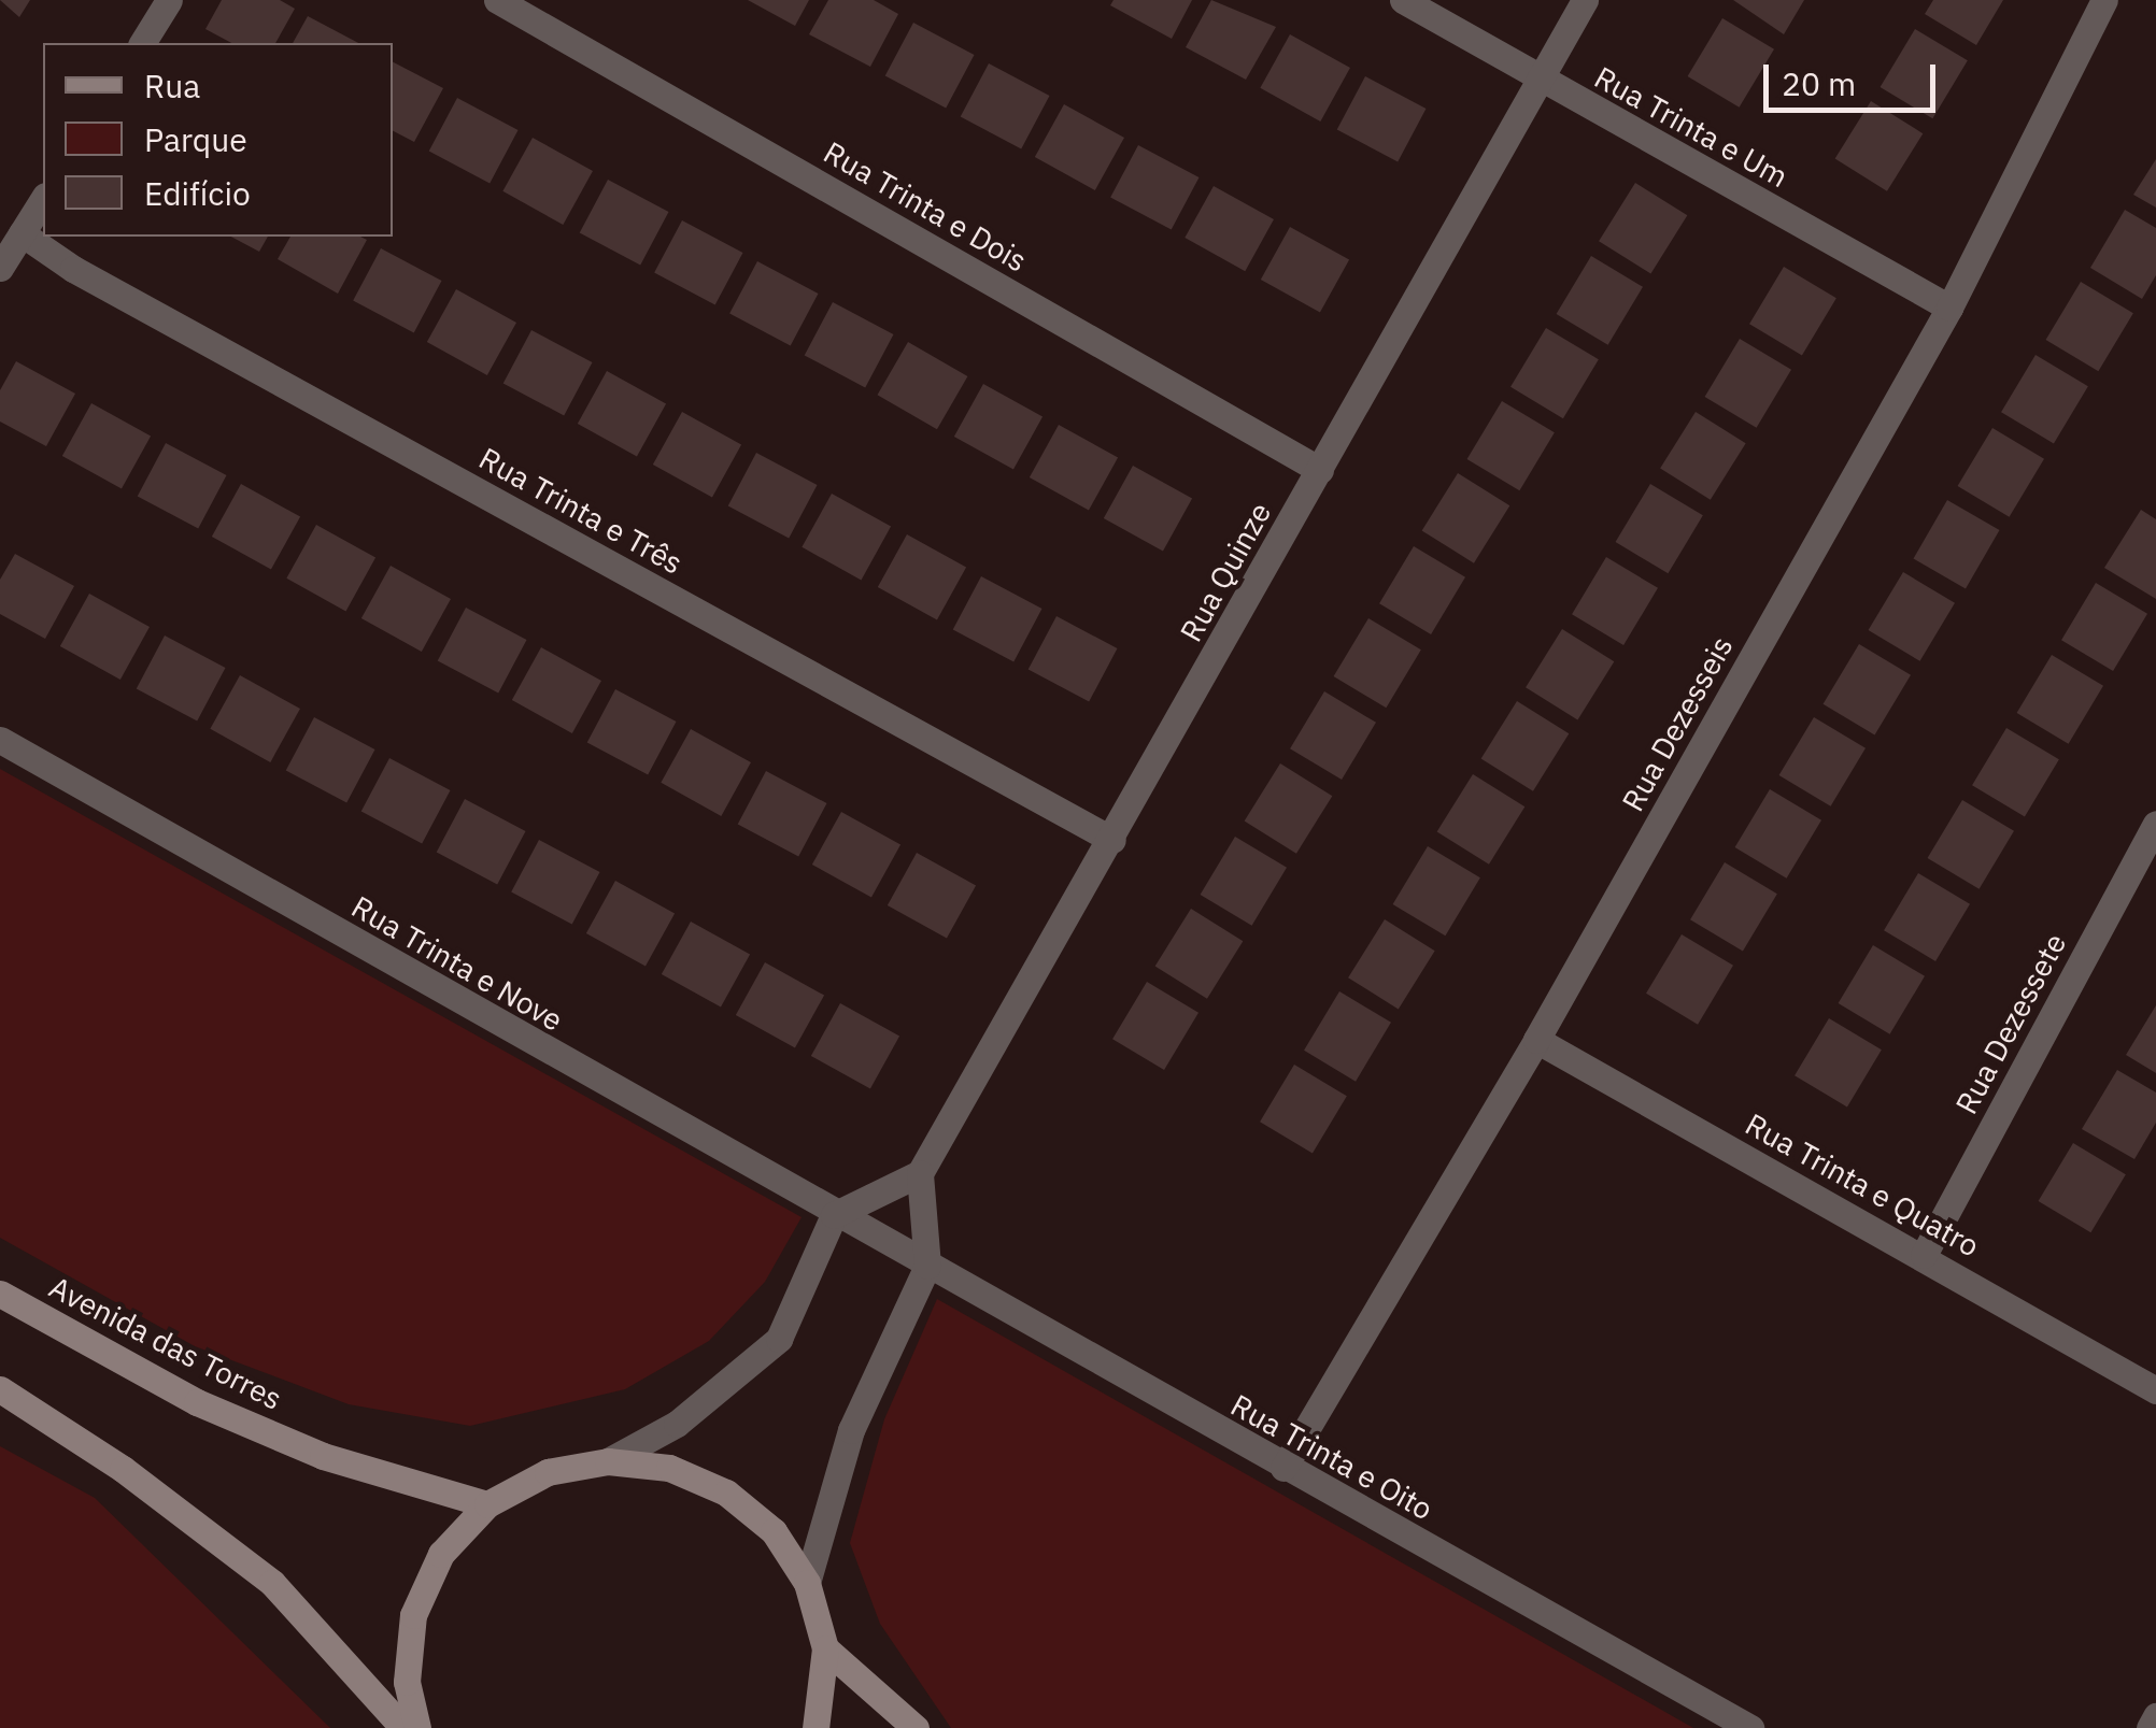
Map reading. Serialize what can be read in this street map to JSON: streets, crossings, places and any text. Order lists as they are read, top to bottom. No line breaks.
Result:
{"streets":{"main road":["Avenida das Torres"],"street":["Rua Trinta e Um","Rua Trinta e Dois","Rua Trinta e Três","Rua Quinze","Rua Dezesseis","Rua Trinta e Nove","Rua Dezessete","Rua Trinta e Quatro","Rua Trinta e Oito"]},"crossings":[["Rua Trinta e Um","Rua Quinze"],["Rua Trinta e Um","Rua Dezesseis"],["Rua Trinta e Dois","Rua Quinze"],["Rua Trinta e Três","Rua Quinze"],["Rua Dezesseis","Rua Trinta e Quatro"],["Rua Dezesseis","Rua Trinta e Oito"],["Rua Trinta e Nove","Rua Trinta e Oito"],["Rua Dezessete","Rua Trinta e Quatro"]],"legend":["Rua","Parque","Edifício"],"scale_bar":"20 m"}
